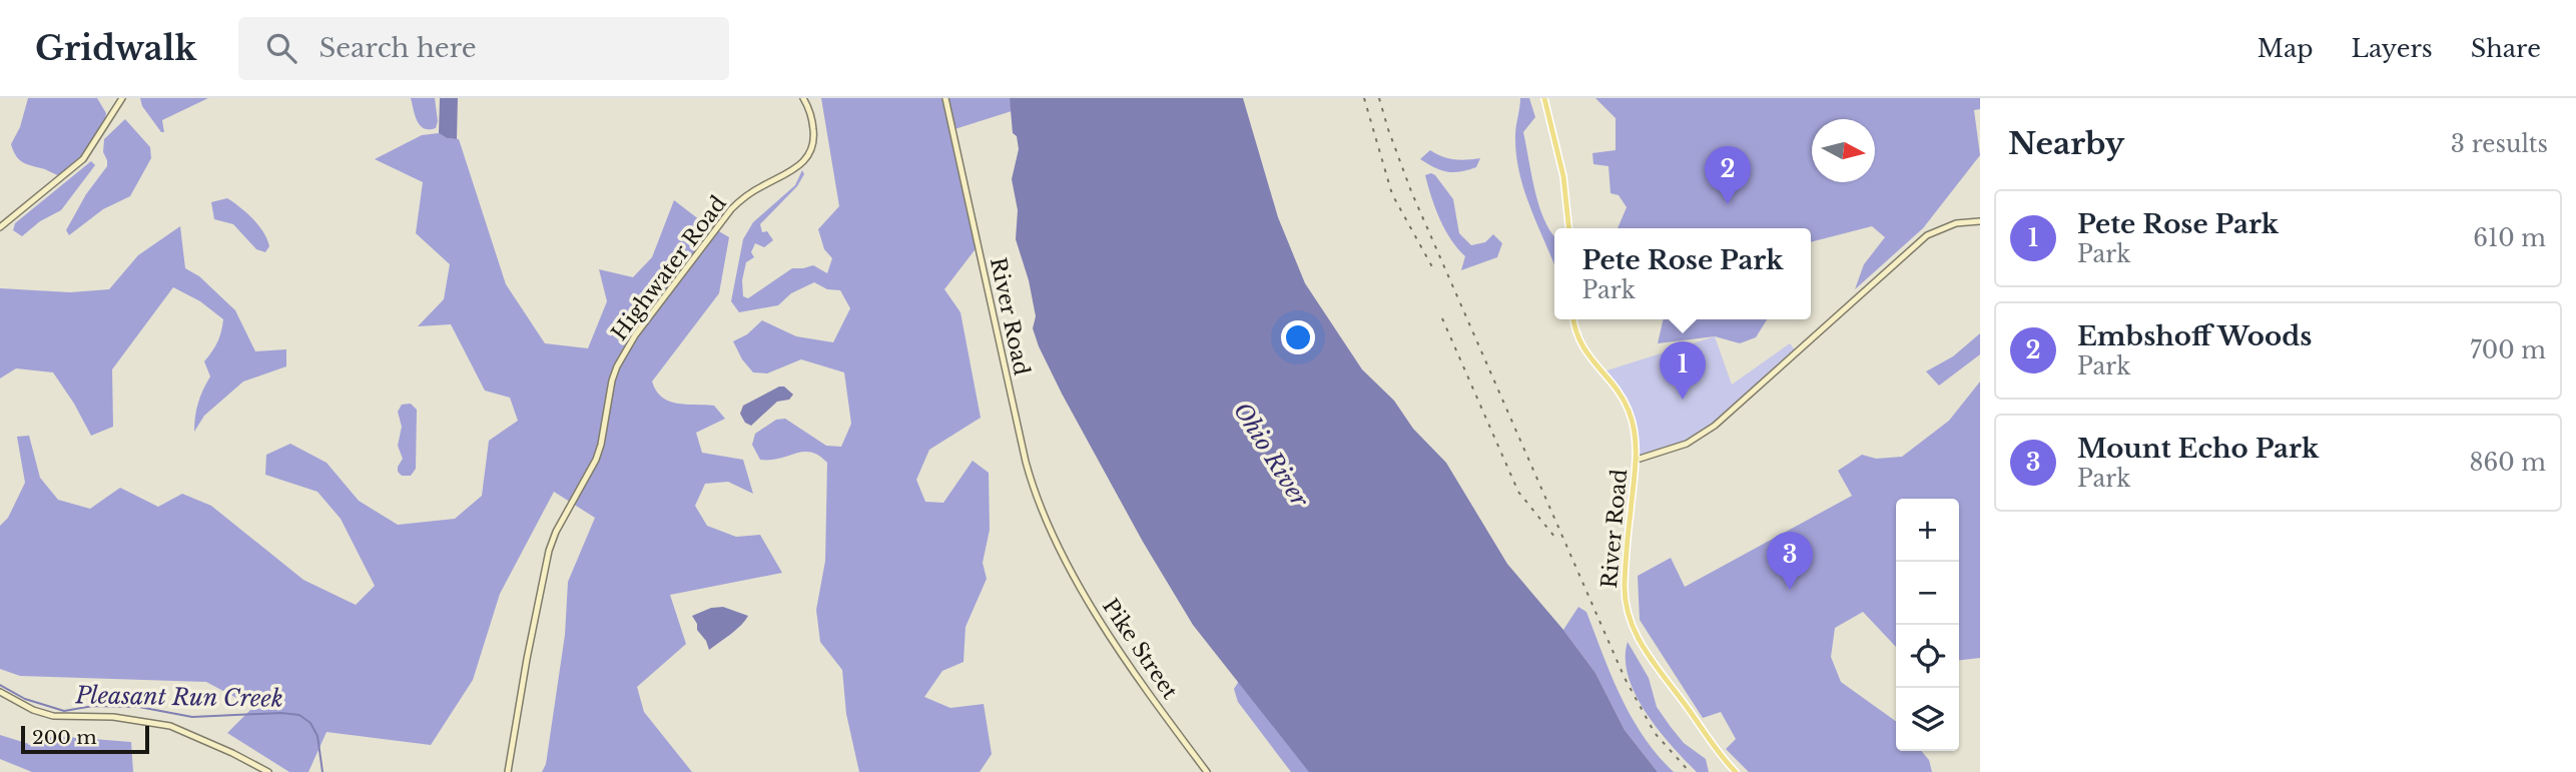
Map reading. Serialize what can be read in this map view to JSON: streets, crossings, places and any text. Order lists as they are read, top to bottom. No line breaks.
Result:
{"streets":{"main road":["River Road"],"street":["Highwater Road","Pike Street"]},"crossings":[["River Road","Pike Street"]],"water":["Ohio River","Pleasant Run Creek"],"scale_bar":"200 m","north":"right","page":{"header":"Gridwalk","search":"Search here","nav":["Map","Layers","Share"],"heading":["Nearby","3 results"],"pins":["2","1","3"],"list":[{"mark":"1","name":"Pete Rose Park","note":"Park","value":"610 m"},{"mark":"2","name":"Embshoff Woods","note":"Park","value":"700 m"},{"mark":"3","name":"Mount Echo Park","note":"Park","value":"860 m"}],"popup":["Pete Rose Park","Park"],"map_buttons":["+","−"],"scale":"200 m"}}
